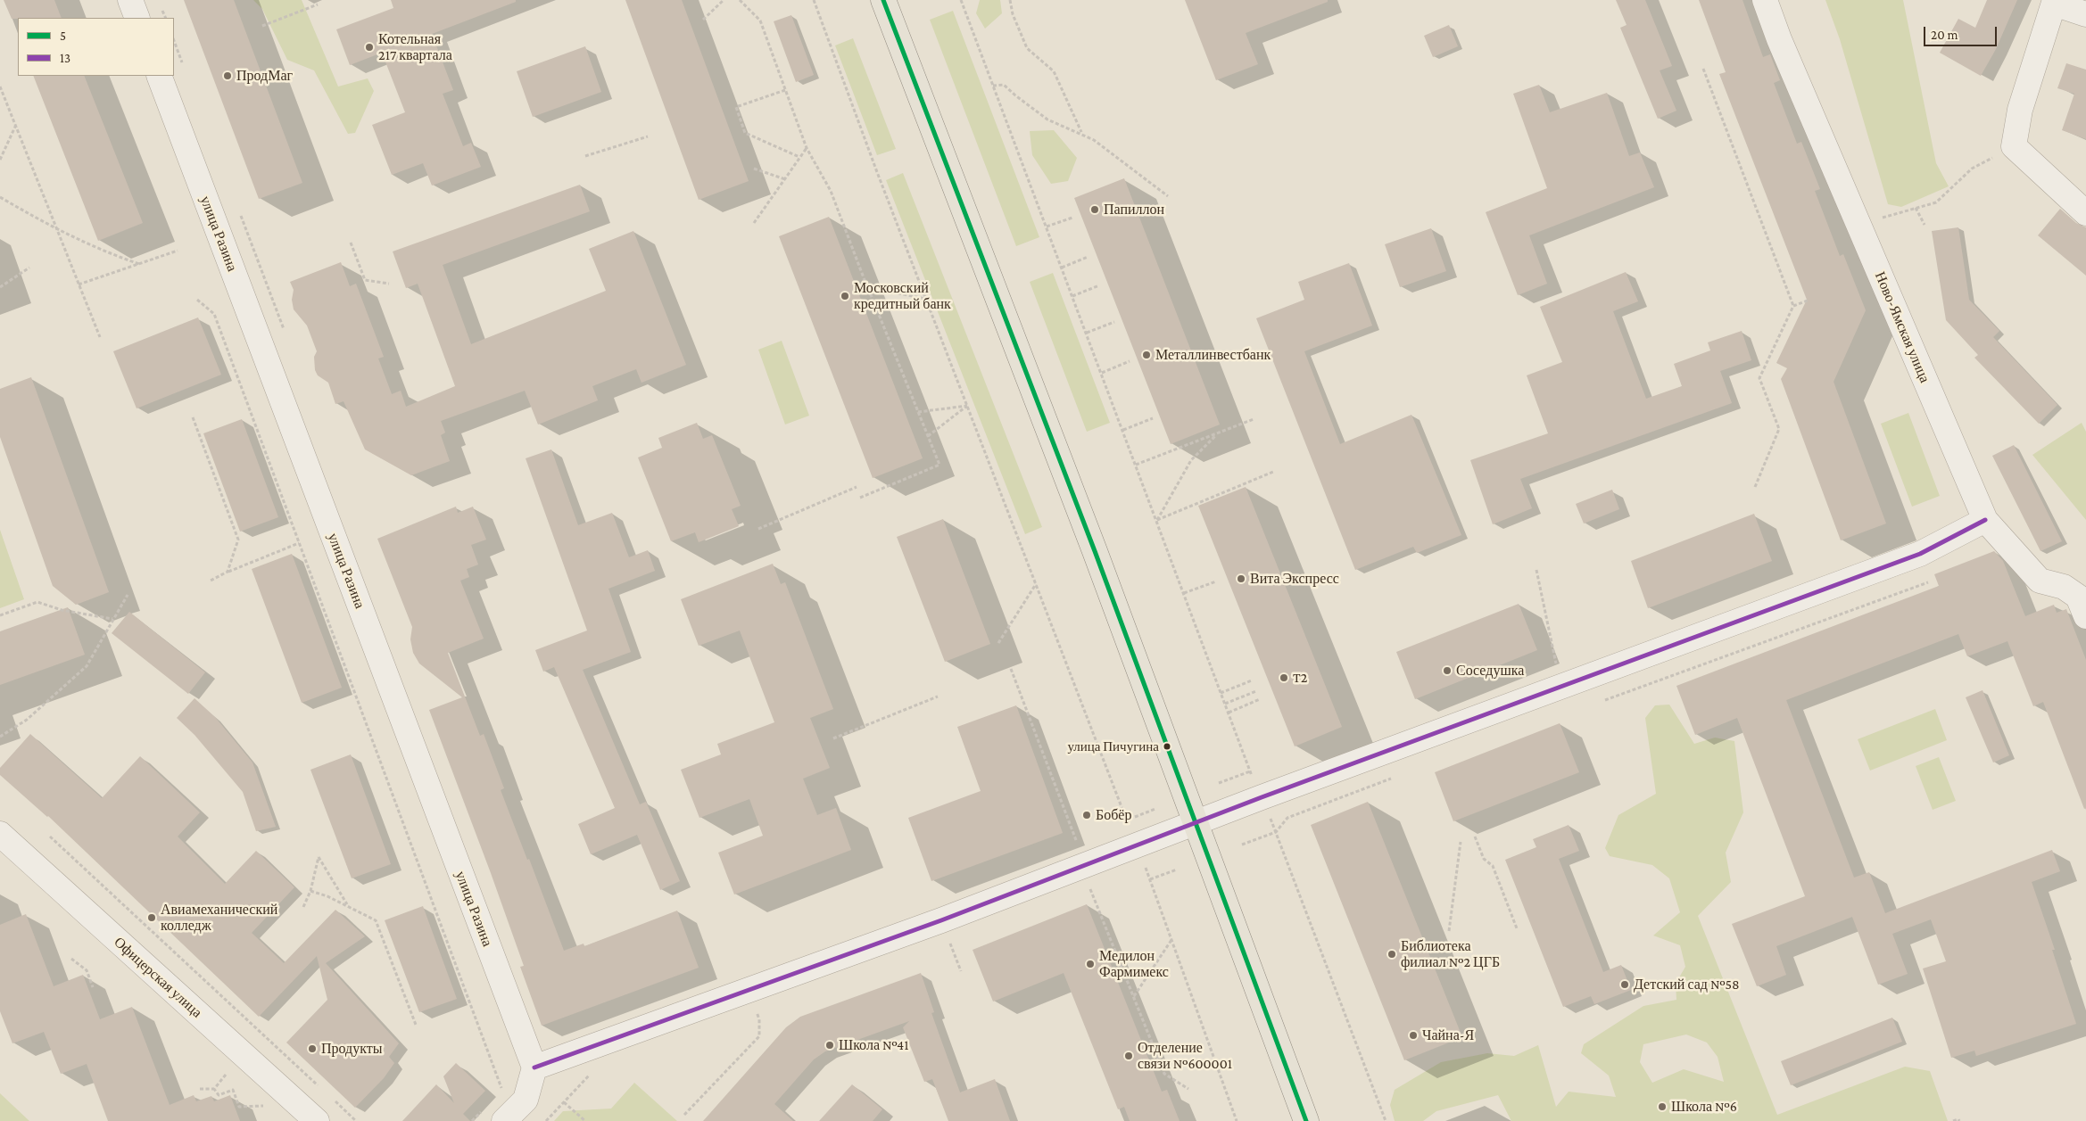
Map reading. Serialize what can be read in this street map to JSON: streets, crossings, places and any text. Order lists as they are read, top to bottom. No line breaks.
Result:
{"streets":{"street":["улица Разина","Ново-Ямская улица","Офицерская улица"]},"places":["Котельная 217 квартала","ПродМаг","Папиллон","Московский кредитный банк","Металлинвестбанк","Вита Экспресс","Соседушка","T2","улица Пичугина","Бобёр","Авиамеханический колледж","Библиотека филиал №2 ЦГБ","Медилон Фармимекс","Детский сад №58","Чайна-Я","Школа №41","Продукты","Отделение связи №600001","Школа №6"],"lines":["transit line 5","transit line 13"],"legend":["5","13"],"scale_bar":"20 m"}
